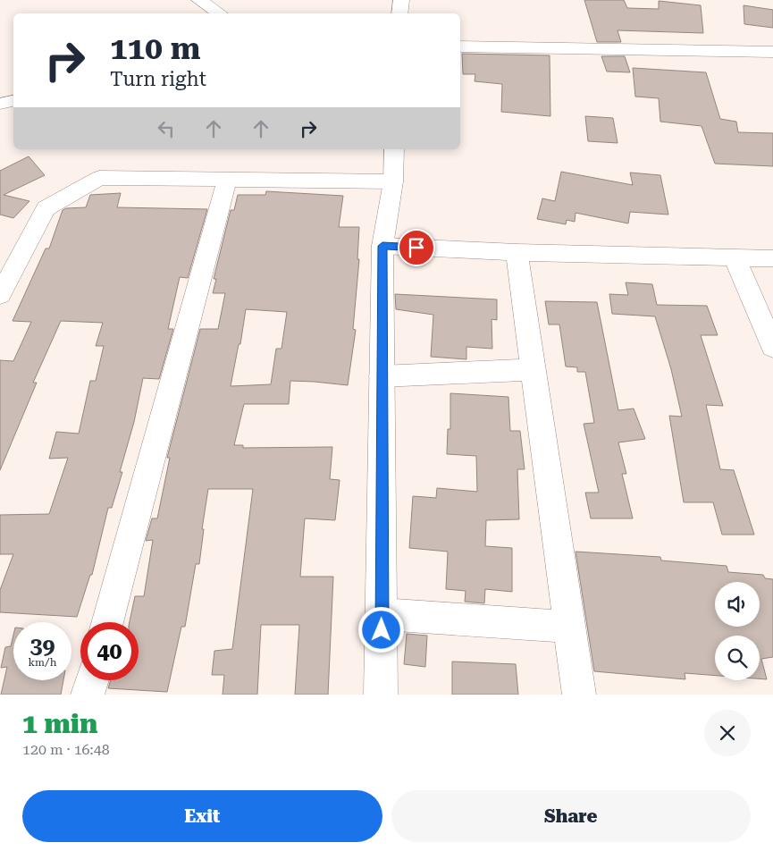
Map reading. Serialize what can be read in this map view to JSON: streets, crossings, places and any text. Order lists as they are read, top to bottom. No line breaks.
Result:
{"page":{"turn":["110 m","Turn right"],"speed":"39 km/h","limit":"40","heading":["1 min","120 m · 16:48"],"buttons":["Exit","Share"]}}
